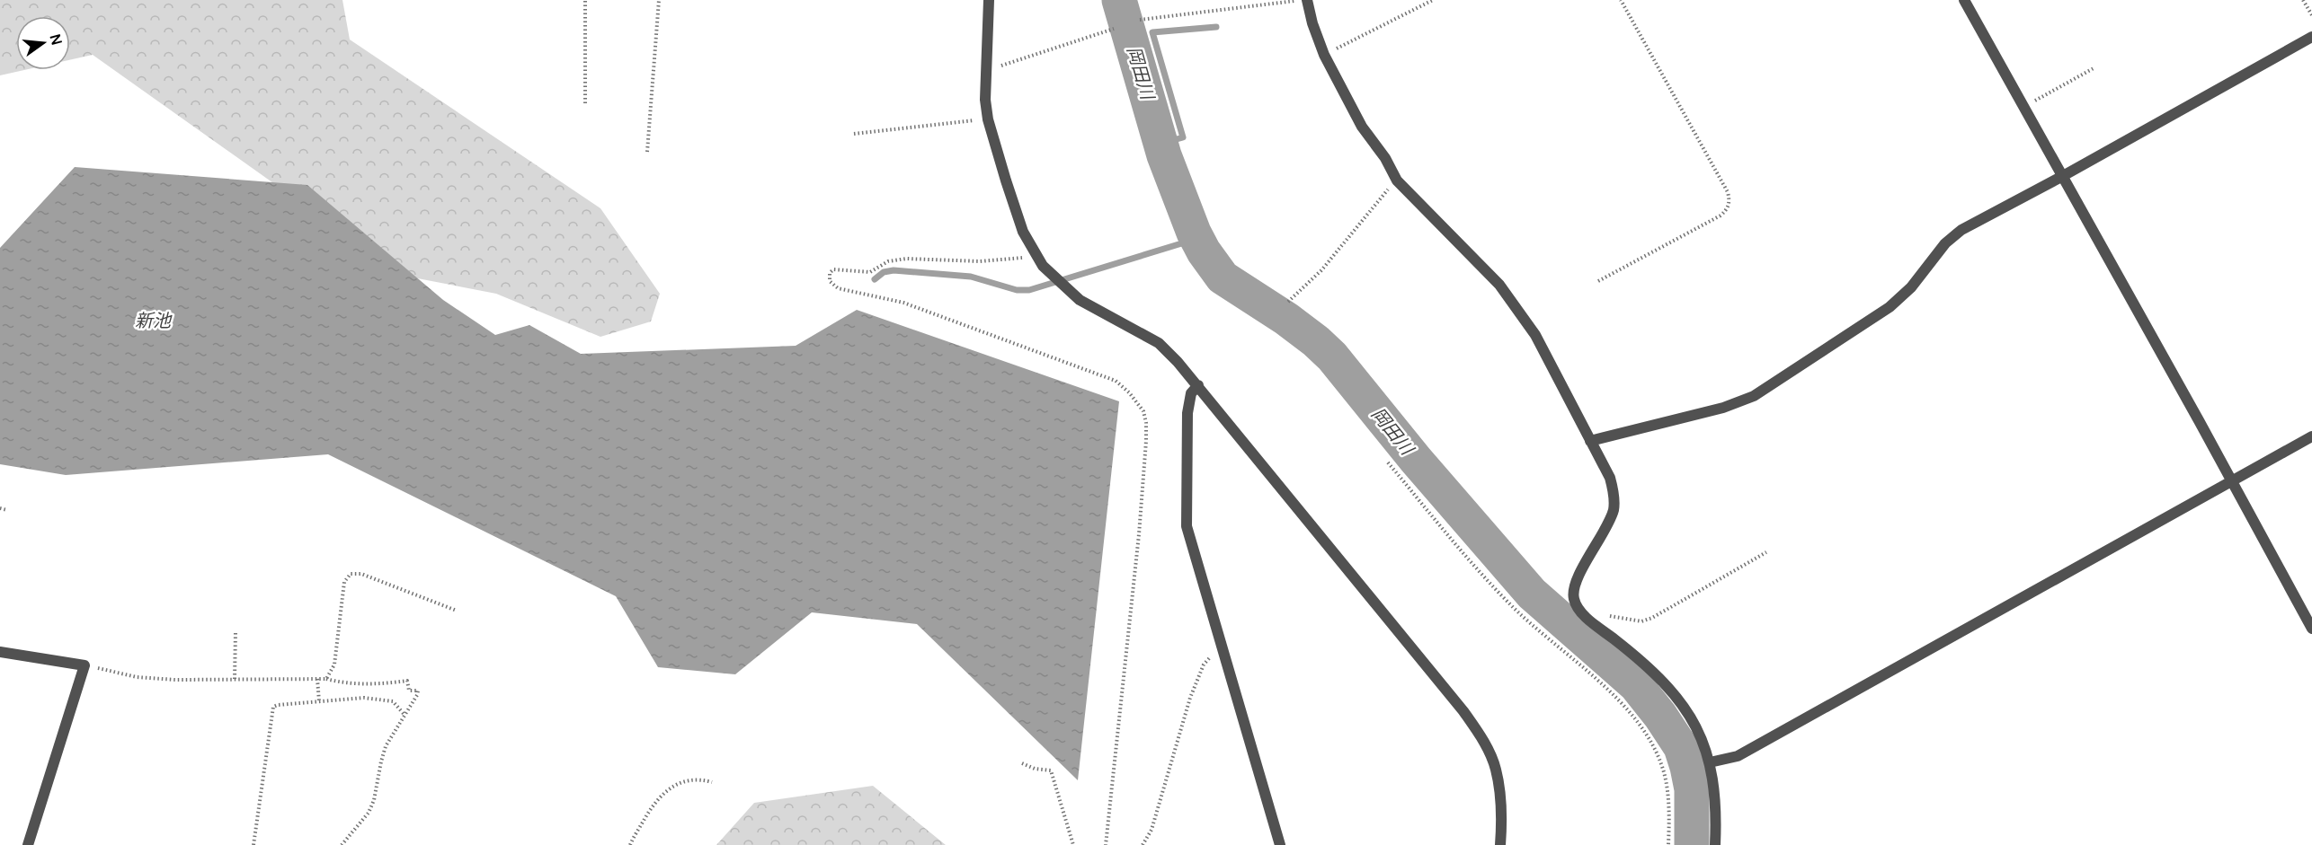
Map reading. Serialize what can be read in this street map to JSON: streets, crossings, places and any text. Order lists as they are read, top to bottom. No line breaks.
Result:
{"water":["岡田川","新池"],"north":"right"}
